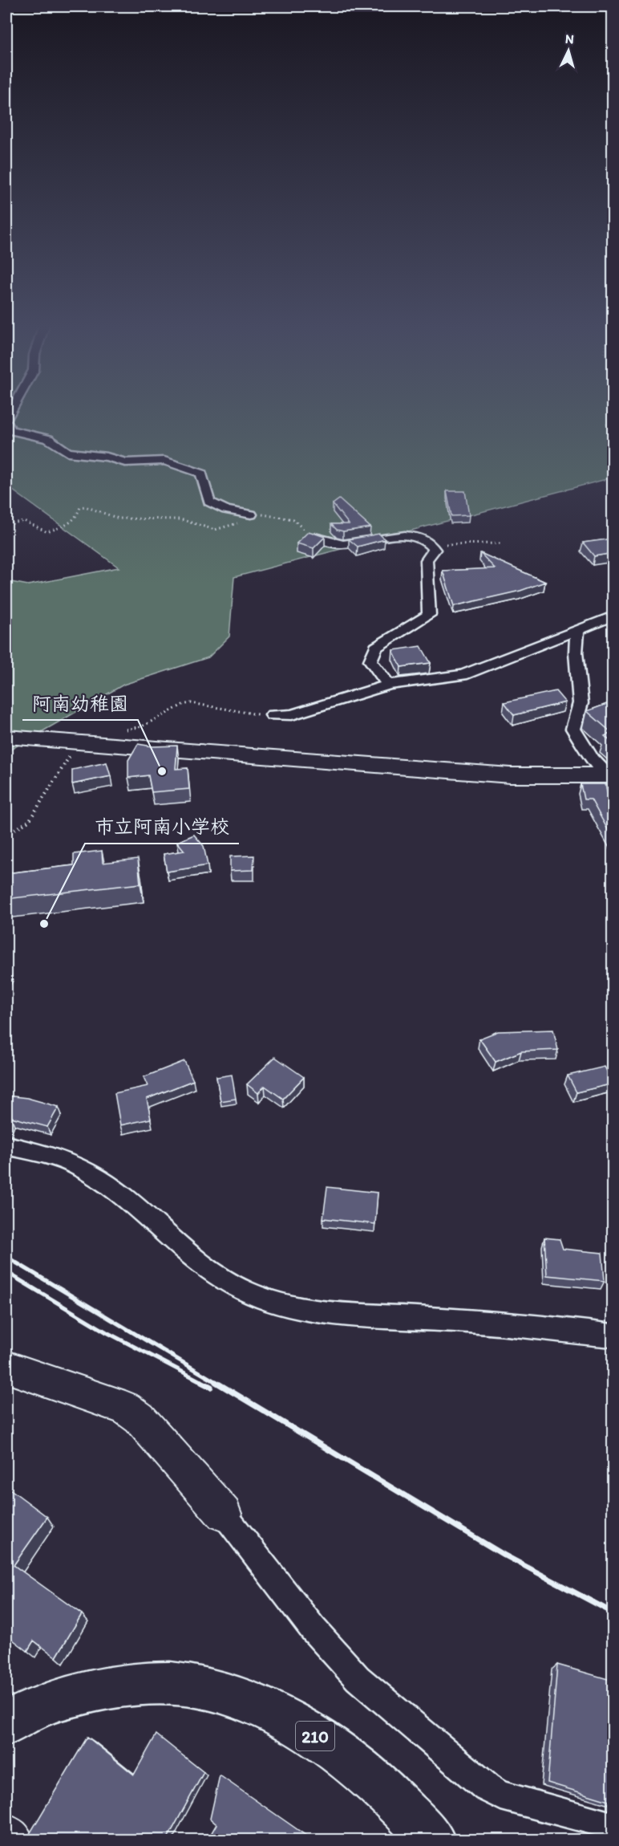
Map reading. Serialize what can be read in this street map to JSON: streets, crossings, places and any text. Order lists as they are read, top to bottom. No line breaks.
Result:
{"streets":{"highway":["210"]},"places":["阿南幼稚園","市立阿南小学校"],"north":"top"}
